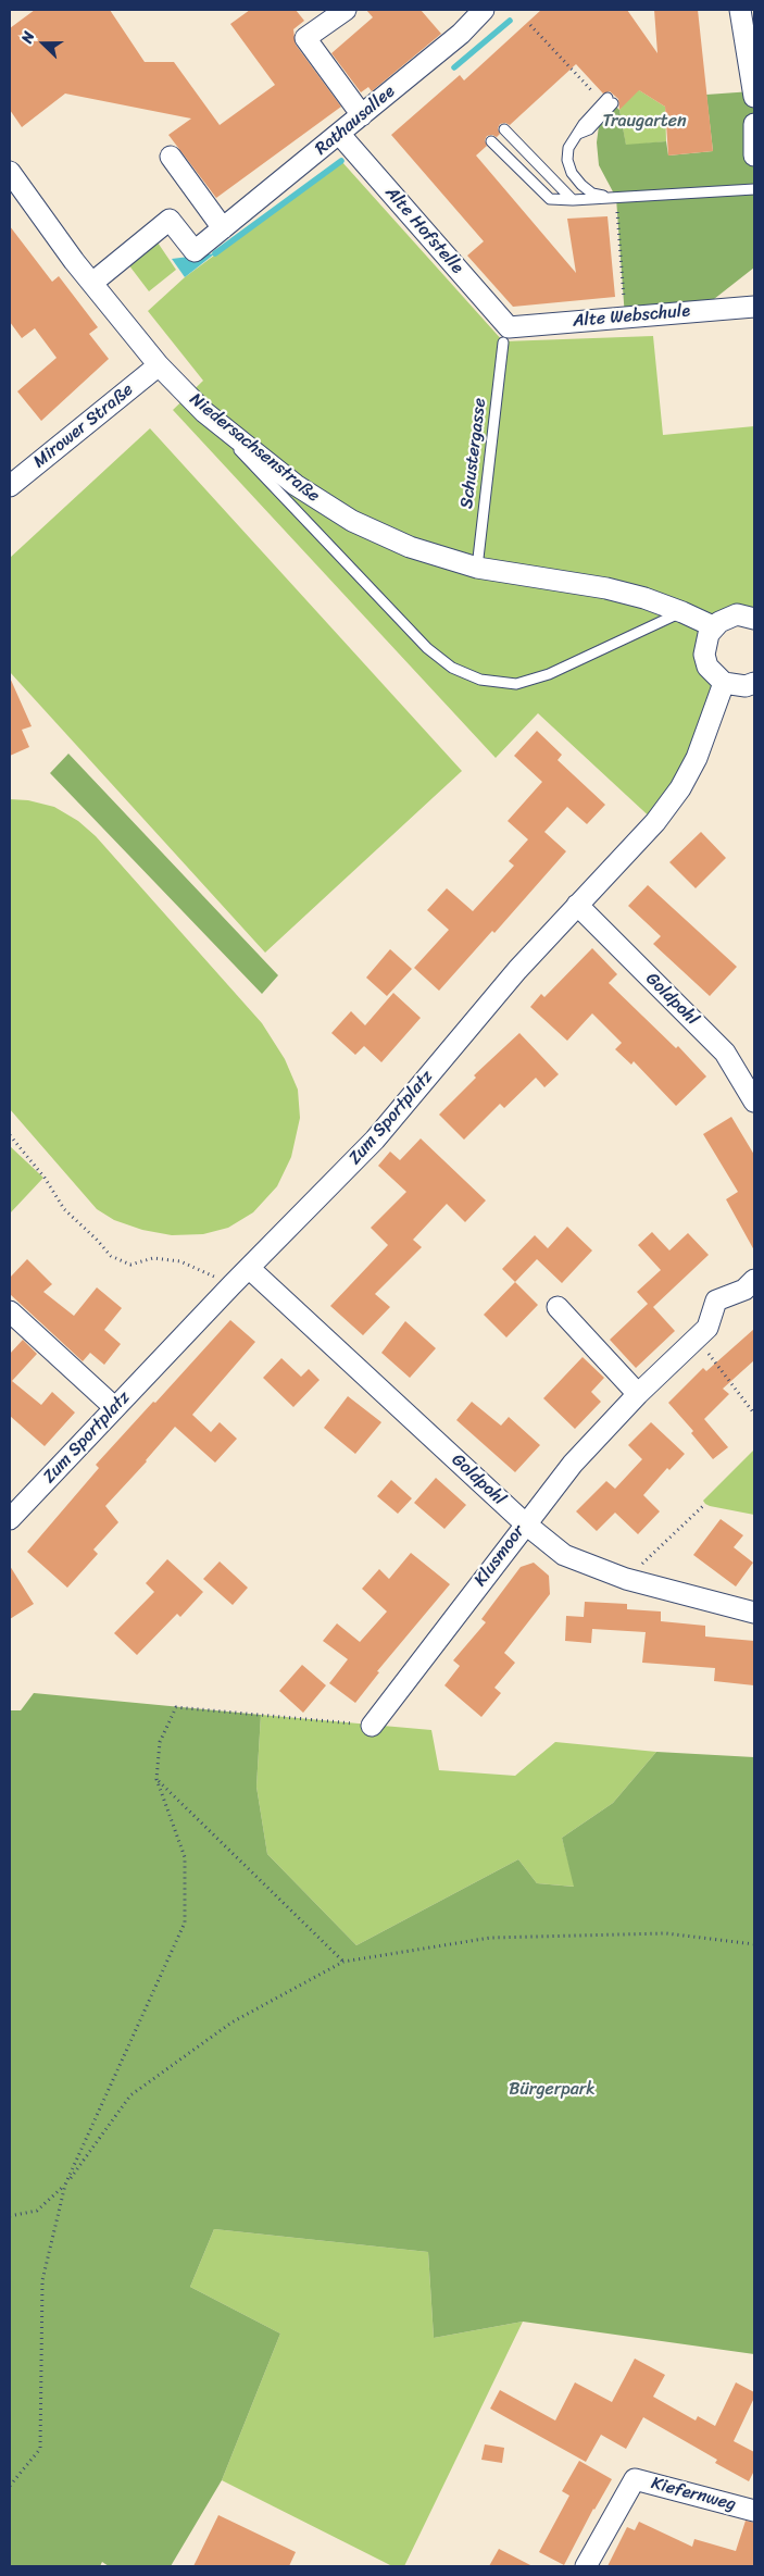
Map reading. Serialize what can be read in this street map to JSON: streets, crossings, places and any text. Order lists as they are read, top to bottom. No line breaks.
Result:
{"streets":{"street":["Rathausallee","Alte Hofstelle","Alte Webschule","Mirower Straße","Niedersachsenstraße","Goldpohl","Zum Sportplatz","Klusmoor","Kiefernweg"],"lane":["Schustergasse"]},"crossings":[["Rathausallee","Alte Hofstelle"],["Rathausallee","Niedersachsenstraße"],["Alte Hofstelle","Alte Webschule"],["Alte Hofstelle","Schustergasse"],["Alte Webschule","Schustergasse"],["Mirower Straße","Niedersachsenstraße"],["Niedersachsenstraße","Schustergasse"],["Goldpohl","Zum Sportplatz"],["Goldpohl","Klusmoor"]],"parks":["Traugarten","Bürgerpark"],"north":"left"}
